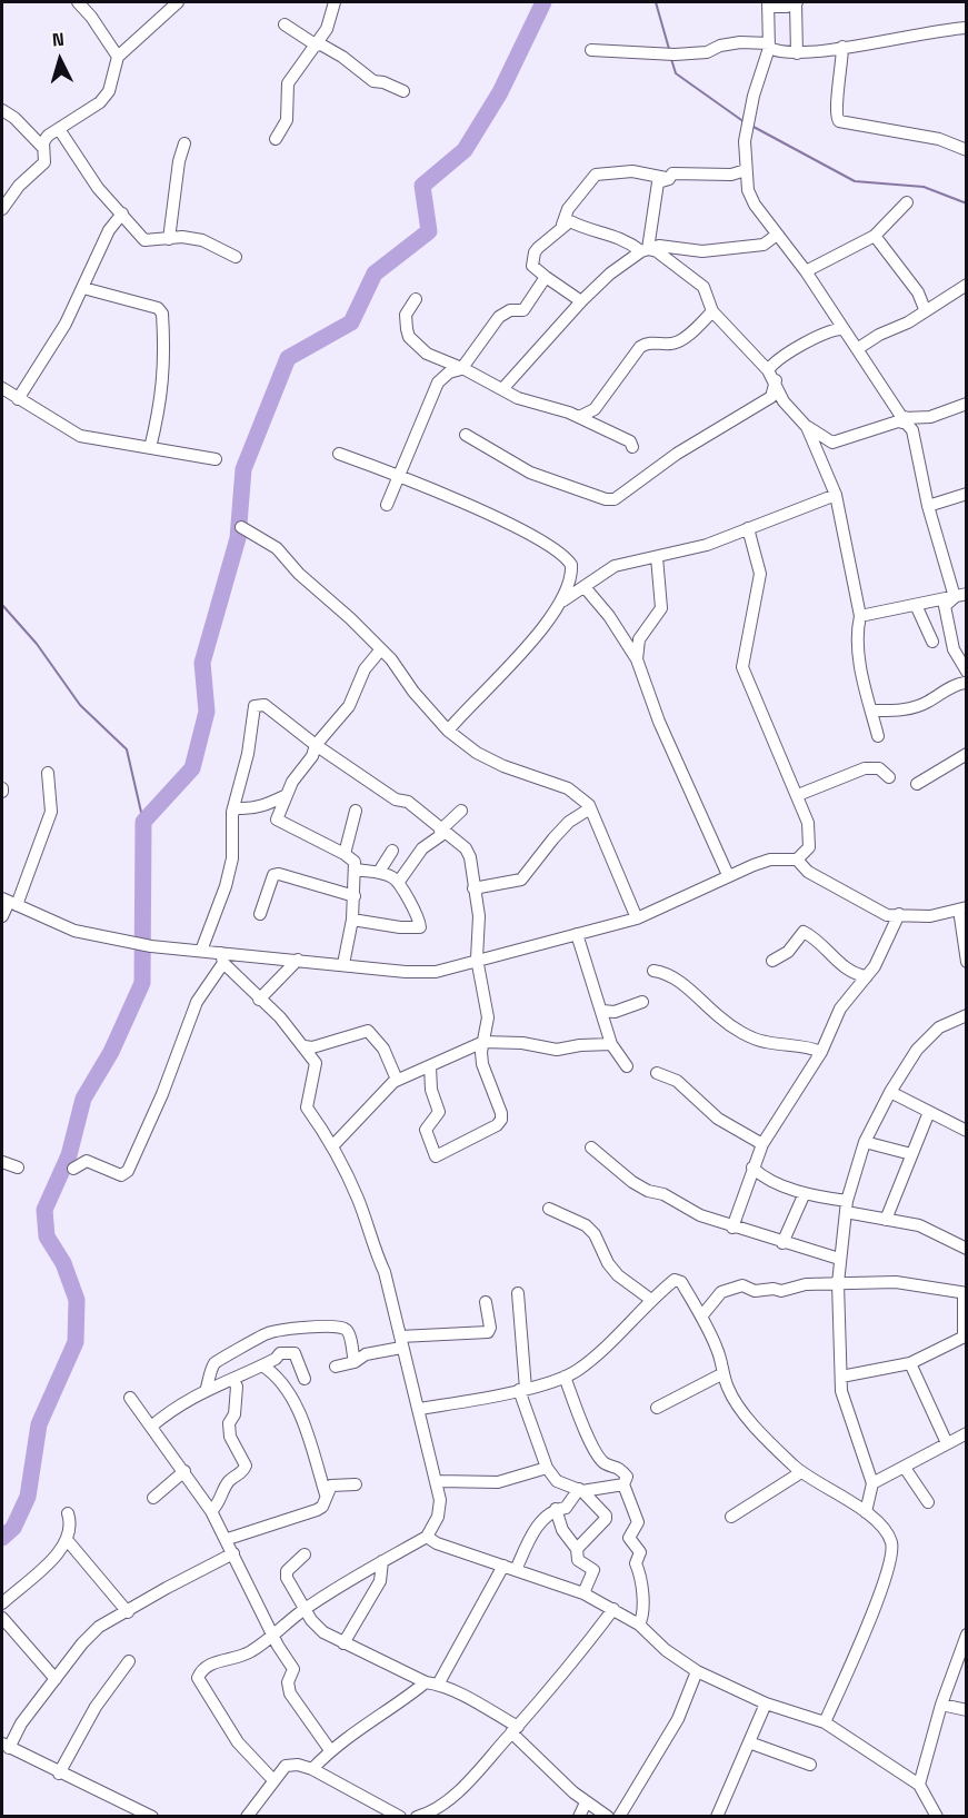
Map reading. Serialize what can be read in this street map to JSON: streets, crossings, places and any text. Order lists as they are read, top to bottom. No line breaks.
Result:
{"north":"top"}
